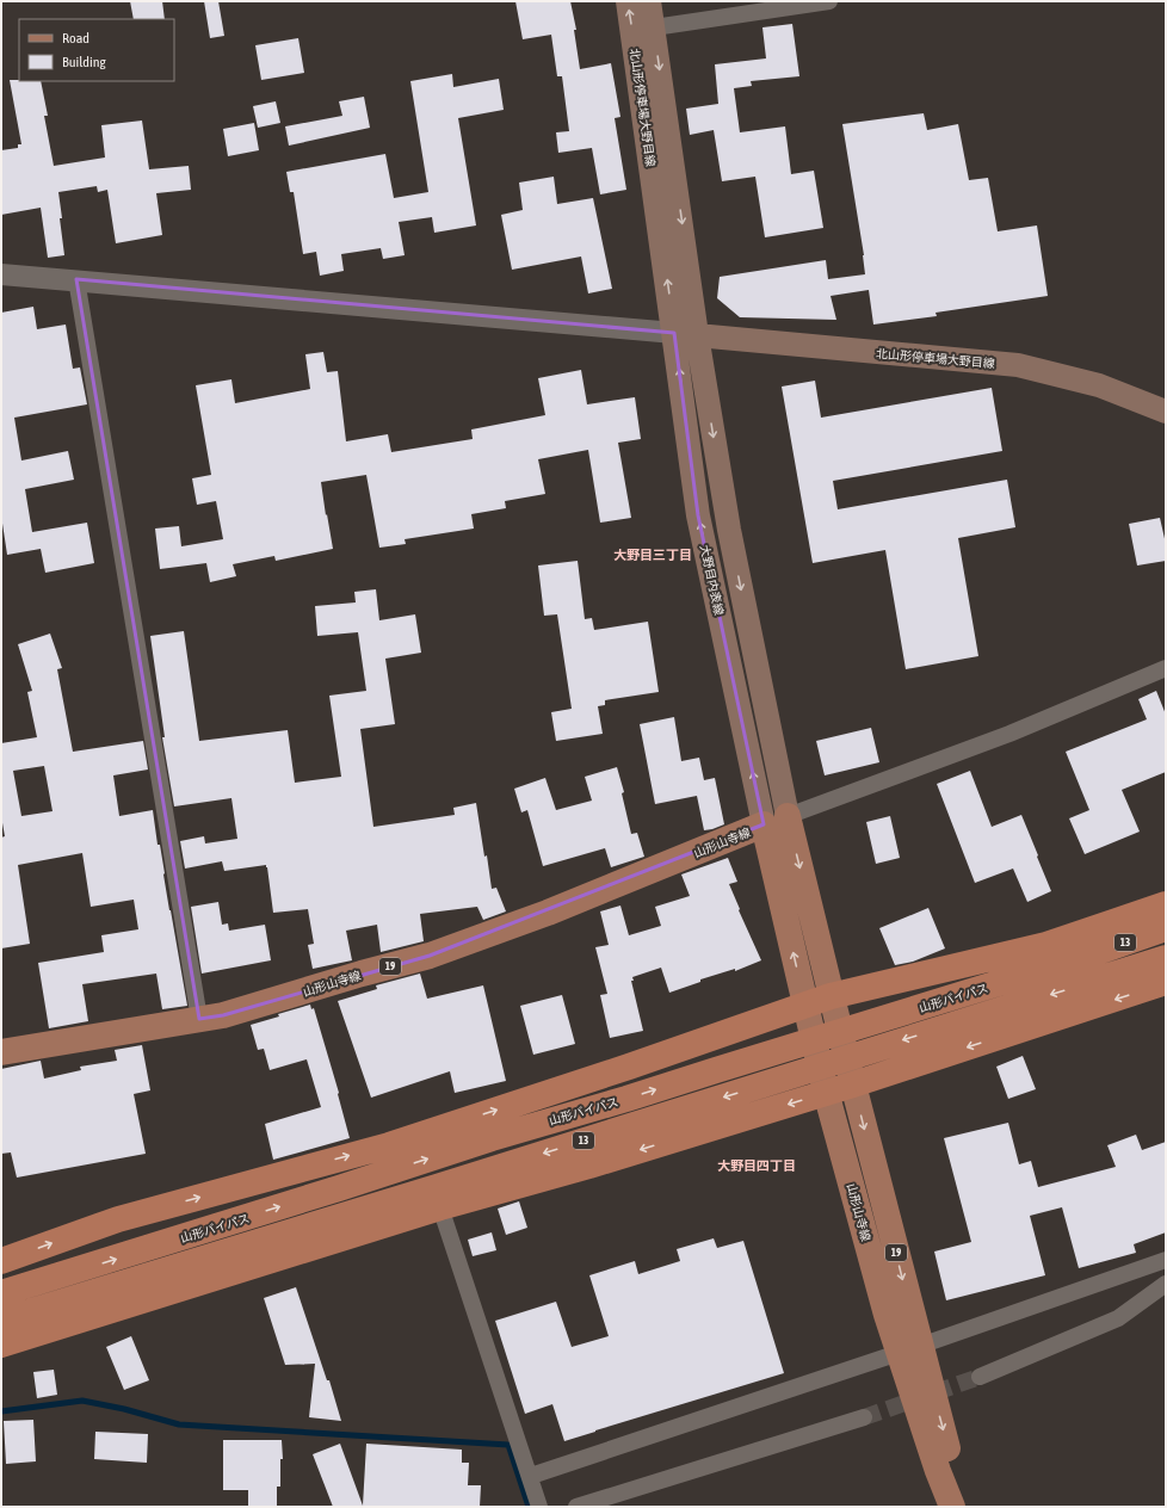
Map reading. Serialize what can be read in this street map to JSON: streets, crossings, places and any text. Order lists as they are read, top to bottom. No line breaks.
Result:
{"streets":{"highway":["13","山形バイパス"],"main road":["北山形停車場大野目線","大野目内表線","山形山寺線","19"]},"crossings":[["北山形停車場大野目線","大野目内表線"],["大野目内表線","山形山寺線"]],"districts":["大野目三丁目","大野目四丁目"],"legend":["Road","Building"]}
